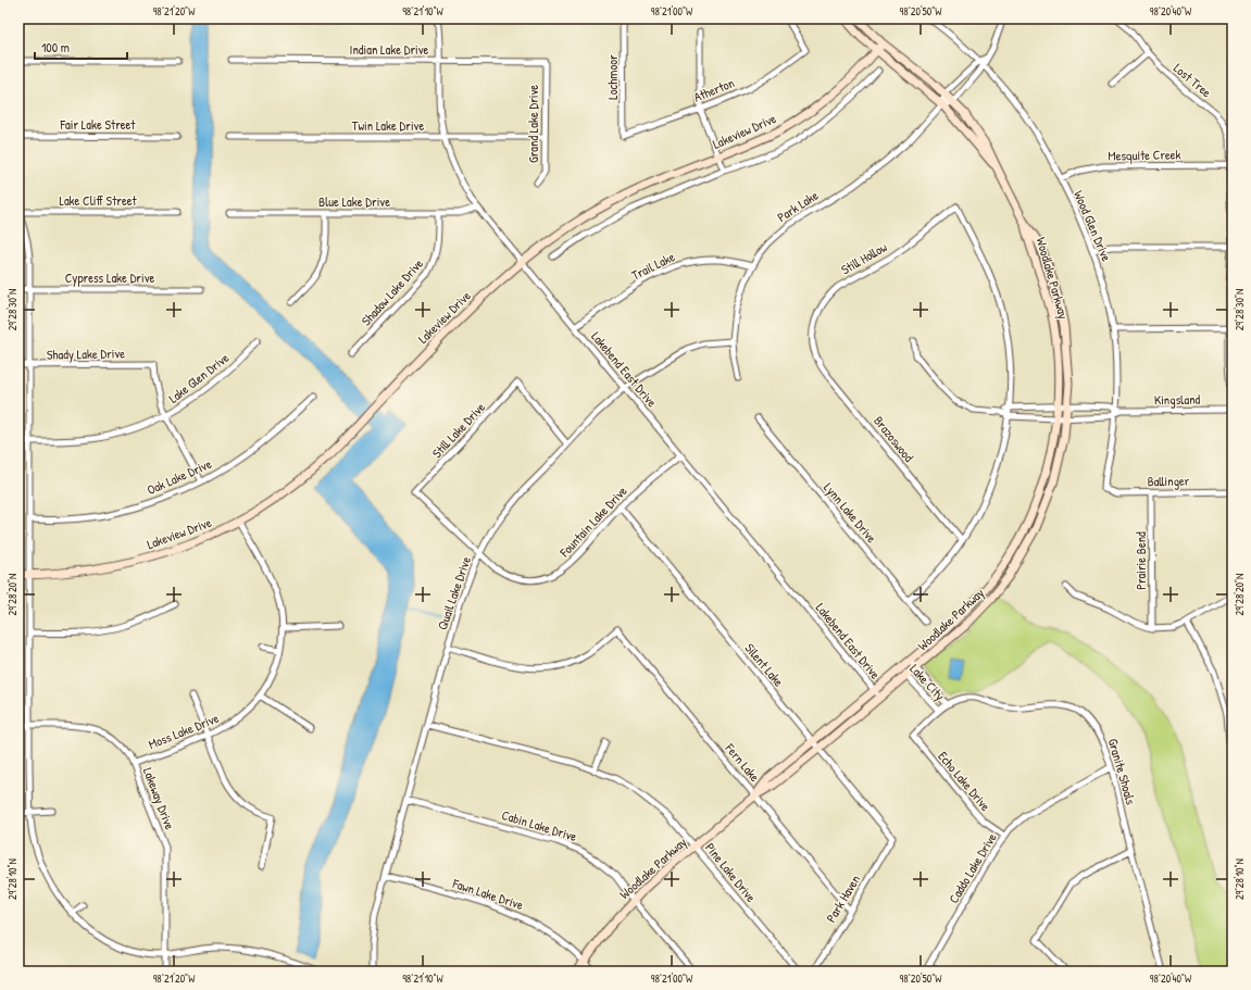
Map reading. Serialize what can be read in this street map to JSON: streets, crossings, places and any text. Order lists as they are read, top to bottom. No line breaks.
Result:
{"streets":{"street":["Indian Lake Drive","Lochmoor","Lost Tree","Atherton","Grand Lake Drive","Fair Lake Street","Twin Lake Drive","Lakeview Drive","Mesquite Creek","Lake Cliff Street","Blue Lake Drive","Park Lake","Wood Glen Drive","Still Hollow","Trail Lake","Cypress Lake Drive","Woodlake Parkway","Shadow Lake Drive","Shady Lake Drive","Lakebend East Drive","Lake Glen Drive","Kingsland","Still Lake Drive","Brazoswood","Oak Lake Drive","Ballinger","Lynn Lake Drive","Fountain Lake Drive","Prairie Bend","Quail Lake Drive","Silent Lake","Lake City","Moss Lake Drive","Fern Lake","Granite Shoals","Echo Lake Drive","Lakeway Drive","Cabin Lake Drive","Caddo Lake Drive","Pine Lake Drive","Fawn Lake Drive","Park Haven"]},"crossings":[["Indian Lake Drive","Grand Lake Drive"],["Indian Lake Drive","Lakebend East Drive"],["Lochmoor","Atherton"],["Lost Tree","Mesquite Creek"],["Grand Lake Drive","Twin Lake Drive"],["Twin Lake Drive","Lakebend East Drive"],["Lakeview Drive","Woodlake Parkway"],["Lakeview Drive","Lakebend East Drive"],["Lakeview Drive","Moss Lake Drive"],["Mesquite Creek","Wood Glen Drive"],["Blue Lake Drive","Shadow Lake Drive"],["Blue Lake Drive","Lakebend East Drive"],["Park Lake","Trail Lake"],["Park Lake","Woodlake Parkway"],["Park Lake","Quail Lake Drive"],["Wood Glen Drive","Kingsland"],["Wood Glen Drive","Ballinger"],["Still Hollow","Kingsland"],["Still Hollow","Brazoswood"],["Trail Lake","Lakebend East Drive"],["Woodlake Parkway","Lakebend East Drive"],["Woodlake Parkway","Kingsland"],["Woodlake Parkway","Silent Lake"],["Woodlake Parkway","Lake City"],["Woodlake Parkway","Fern Lake"],["Woodlake Parkway","Cabin Lake Drive"],["Woodlake Parkway","Pine Lake Drive"],["Woodlake Parkway","Fawn Lake Drive"],["Shady Lake Drive","Lake Glen Drive"],["Lakebend East Drive","Fountain Lake Drive"],["Lakebend East Drive","Quail Lake Drive"],["Still Lake Drive","Fountain Lake Drive"],["Still Lake Drive","Quail Lake Drive"],["Ballinger","Prairie Bend"],["Fountain Lake Drive","Quail Lake Drive"],["Fountain Lake Drive","Silent Lake"],["Quail Lake Drive","Fern Lake"],["Quail Lake Drive","Cabin Lake Drive"],["Quail Lake Drive","Pine Lake Drive"],["Quail Lake Drive","Fawn Lake Drive"],["Silent Lake","Park Haven"],["Lake City","Granite Shoals"],["Moss Lake Drive","Lakeway Drive"],["Fern Lake","Park Haven"],["Granite Shoals","Echo Lake Drive"],["Granite Shoals","Caddo Lake Drive"],["Echo Lake Drive","Caddo Lake Drive"]],"scale_bar":"100 m","coordinates":["98°21'20\"W","98°21'10\"W","98°21'00\"W","98°20'50\"W","98°20'40\"W","29°28'30\"N","29°28'20\"N","29°28'10\"N"]}
